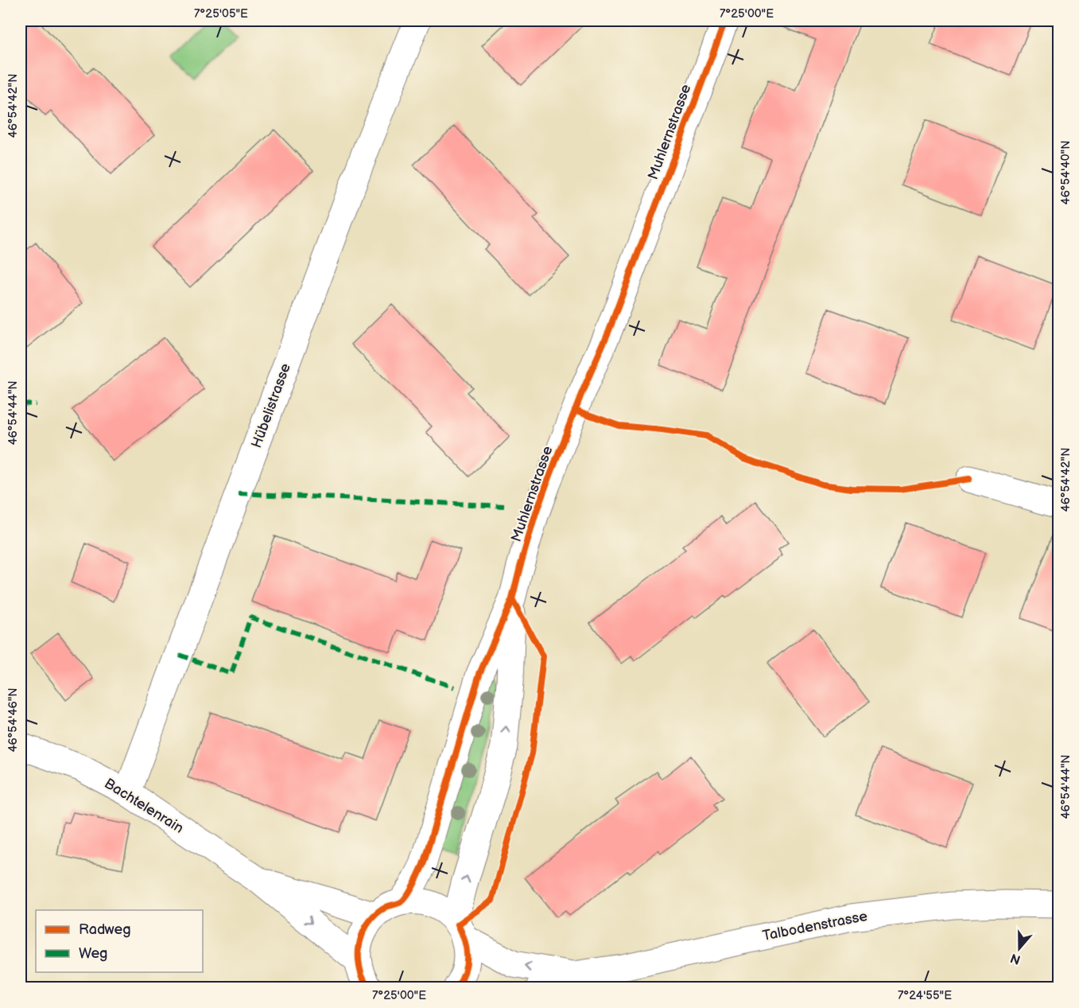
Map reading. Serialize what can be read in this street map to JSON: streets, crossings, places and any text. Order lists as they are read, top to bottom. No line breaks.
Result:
{"streets":{"street":["Muhlernstrasse","Hübelistrasse","Bachtelenrain","Talbodenstrasse"]},"crossings":[["Muhlernstrasse","Talbodenstrasse"],["Hübelistrasse","Bachtelenrain"]],"legend":["Radweg","Weg"],"north":"bottom","coordinates":["7°25'05\"E","7°25'00\"E","46°54'42\"N","46°54'40\"N","46°54'44\"N","46°54'46\"N","7°24'55\"E"]}
